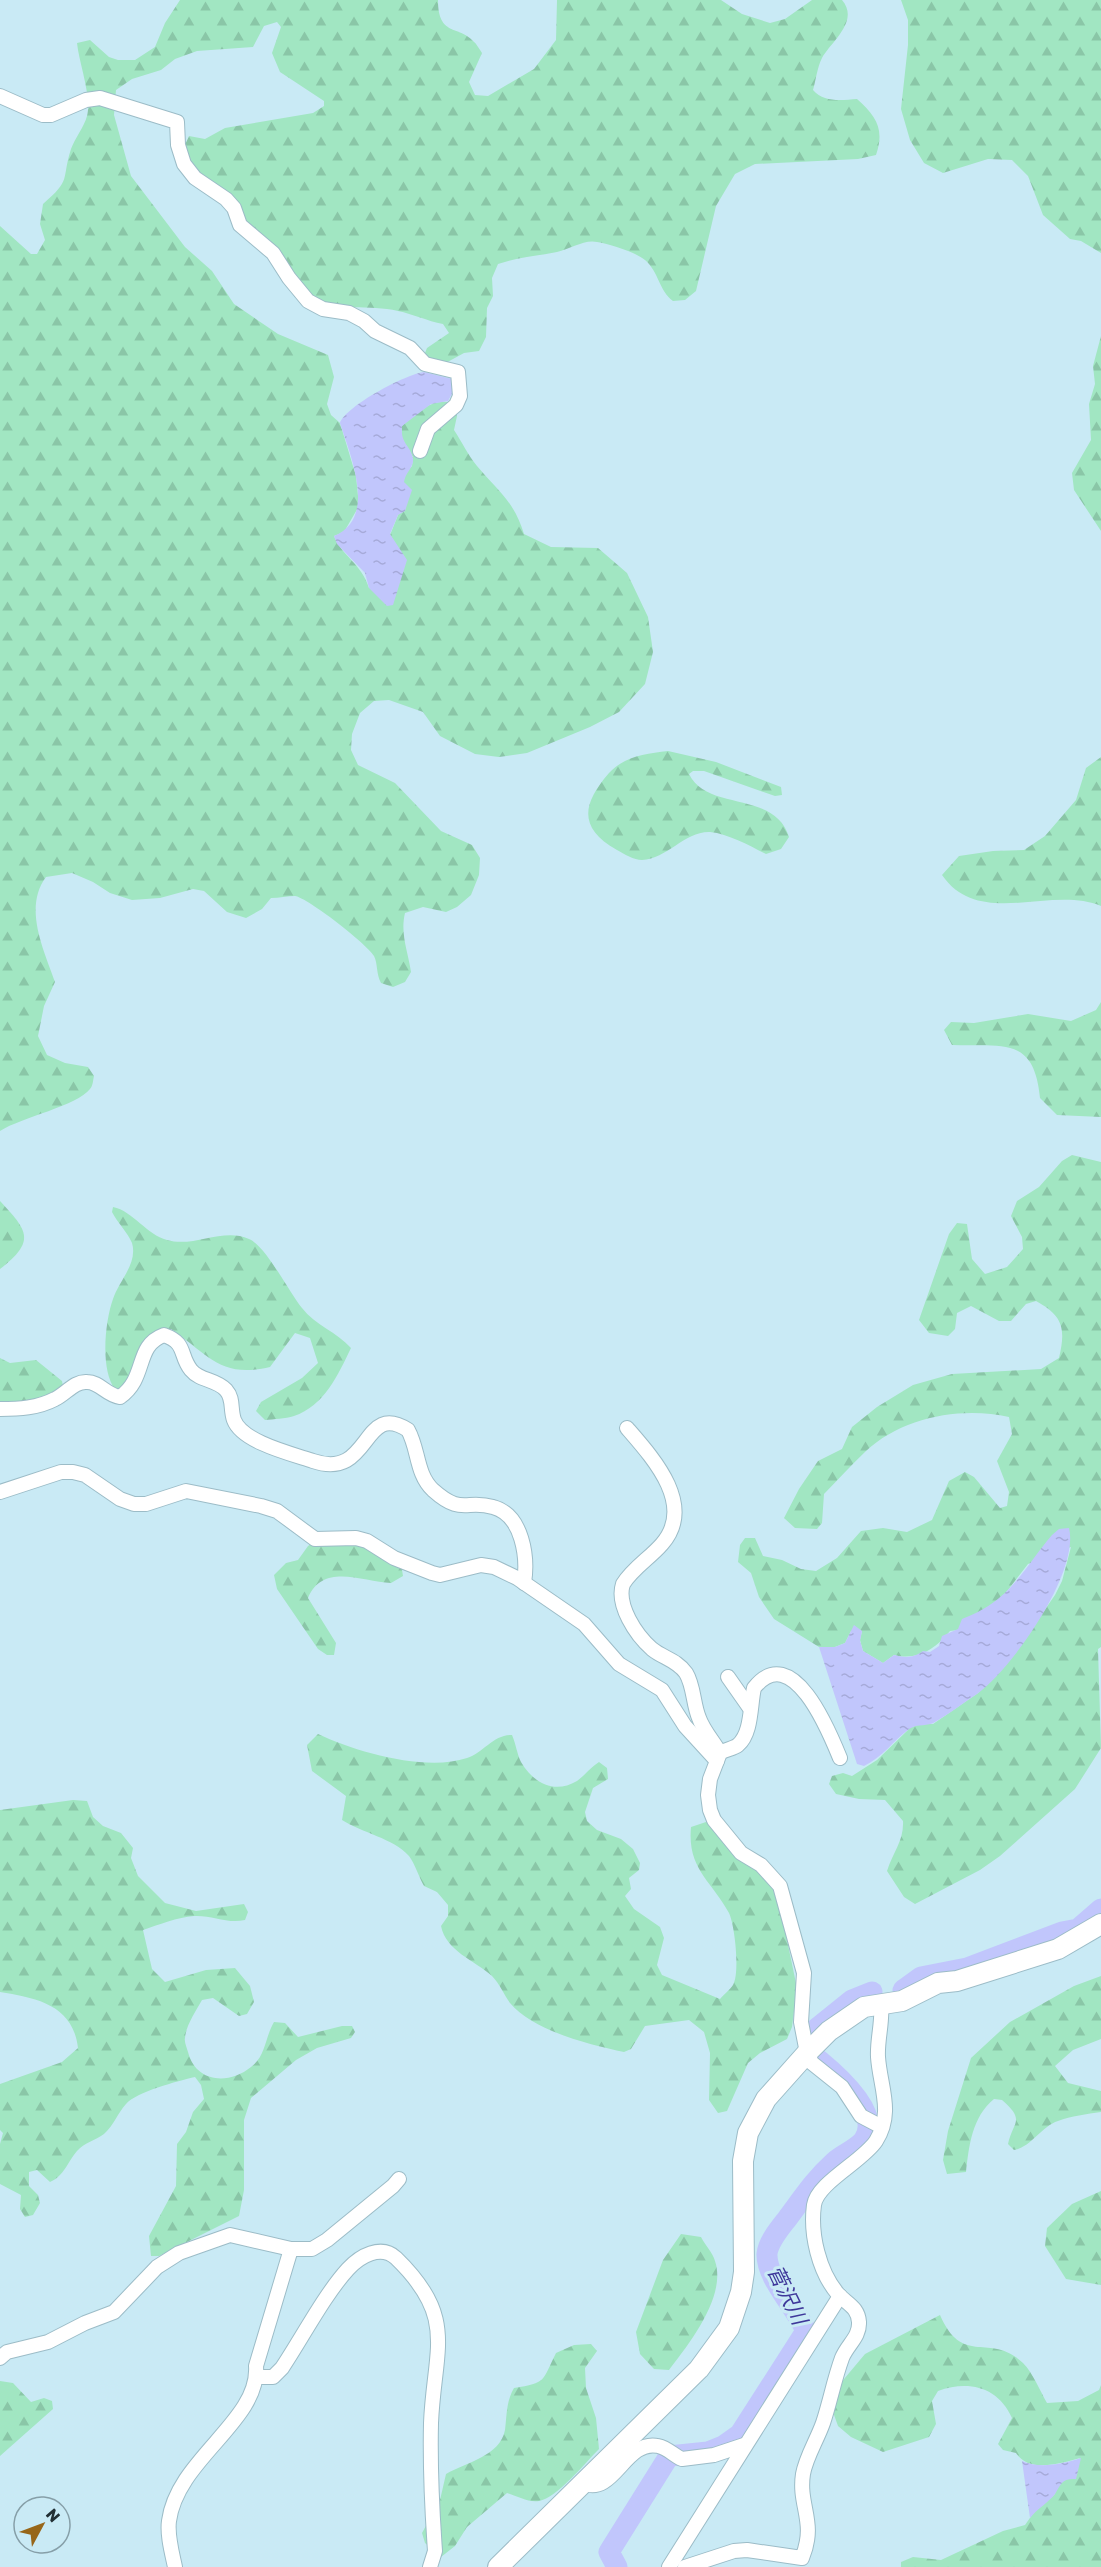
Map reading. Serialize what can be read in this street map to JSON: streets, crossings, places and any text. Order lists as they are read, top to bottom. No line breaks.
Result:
{"water":["菅沢川"],"north":"top right"}
